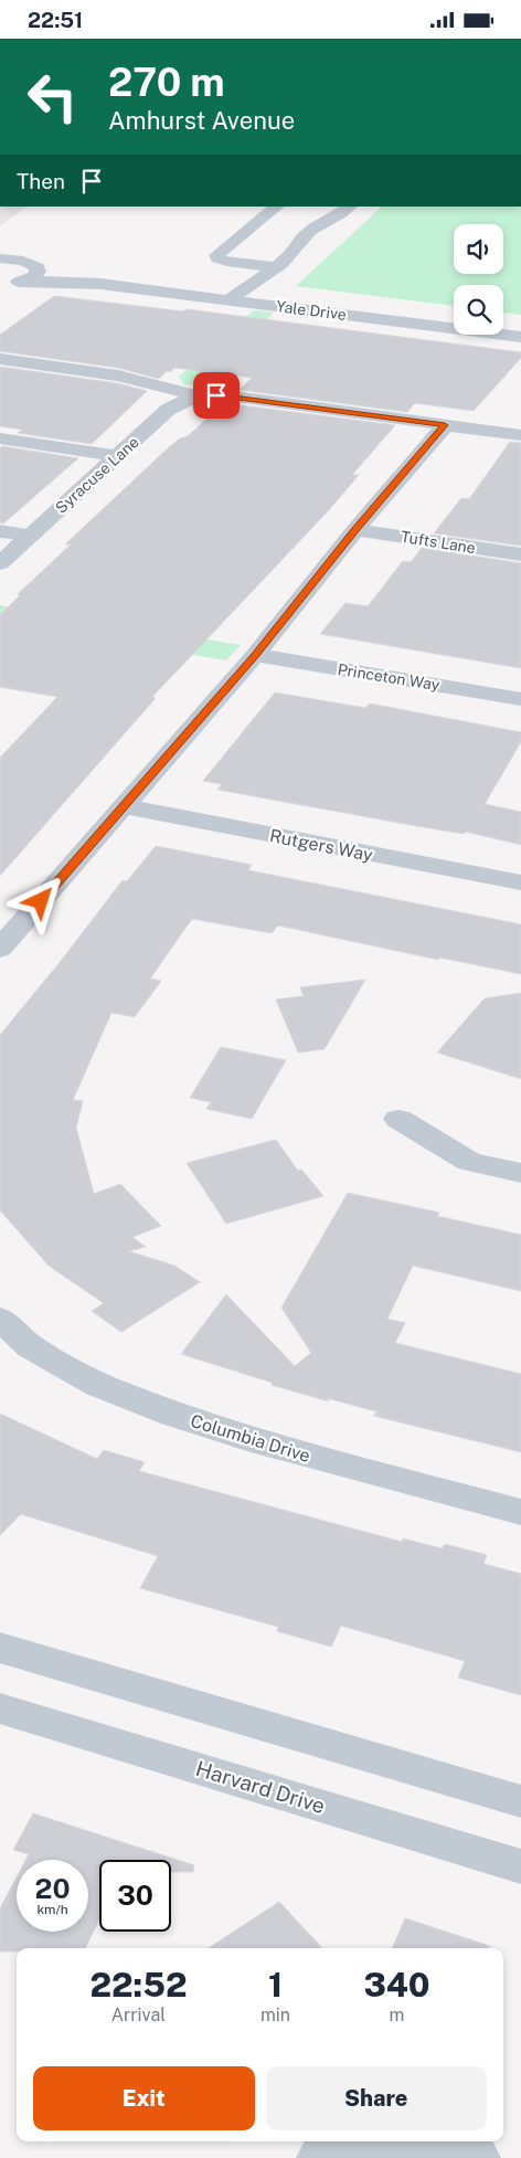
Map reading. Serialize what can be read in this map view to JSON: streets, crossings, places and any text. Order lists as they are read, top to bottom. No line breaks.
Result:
{"streets":{"street":["Yale Drive","Syracuse Lane","Tufts Lane","Princeton Way","Rutgers Way","Columbia Drive","Harvard Drive"]},"page":{"status":"22:51","turn":["270 m","Amhurst Avenue"],"then":"Then","speed":"20 km/h","limit":"30","eta":["22:52","Arrival","1","min","340","m"],"buttons":["Exit","Share"]}}
